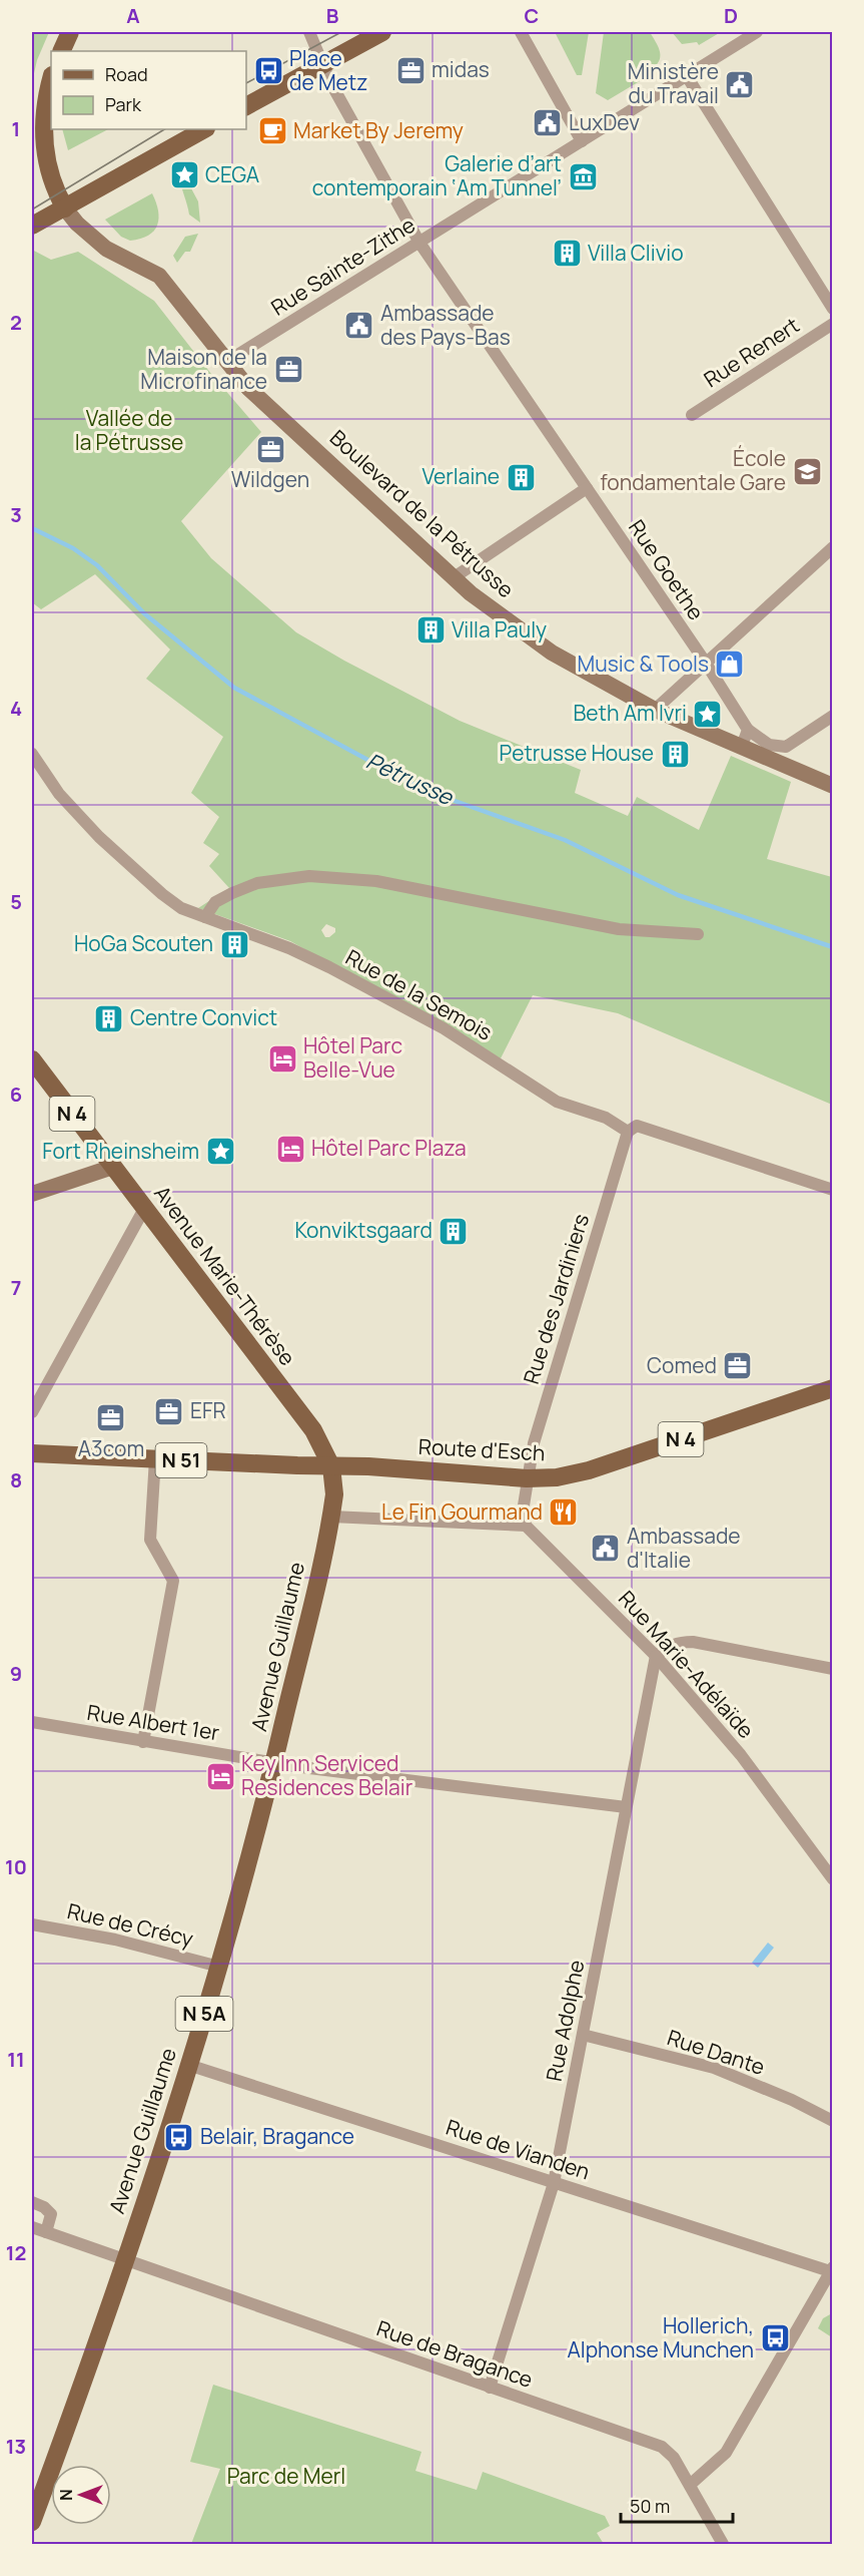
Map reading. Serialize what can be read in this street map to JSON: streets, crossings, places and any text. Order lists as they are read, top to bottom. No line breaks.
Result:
{"streets":{"main road":["Boulevard de la Pétrusse","N 4","Avenue Marie-Thérèse","Route d'Esch","N 51","Avenue Guillaume","N 5A"],"street":["Rue Sainte-Zithe","Rue Renert","Rue Goethe","Rue de la Semois","Rue des Jardiniers","Rue Marie-Adélaïde","Rue Albert 1er","Rue de Crécy","Rue Adolphe","Rue Dante","Rue de Vianden","Rue de Bragance"]},"crossings":[["Rue Sainte-Zithe","Boulevard de la Pétrusse"],["Rue Sainte-Zithe","Rue Goethe"],["Rue de la Semois","Rue des Jardiniers"],["Avenue Marie-Thérèse","Route d'Esch"],["Avenue Marie-Thérèse","N 51"],["Avenue Marie-Thérèse","Avenue Guillaume"],["Rue des Jardiniers","Route d'Esch"],["Route d'Esch","N 51"],["Route d'Esch","Avenue Guillaume"],["N 51","Avenue Guillaume"],["Avenue Guillaume","Rue Albert 1er"],["Avenue Guillaume","Rue de Crécy"],["Avenue Guillaume","Rue de Vianden"],["Avenue Guillaume","Rue de Bragance"],["Rue Marie-Adélaïde","Rue Adolphe"],["Rue Albert 1er","Rue Adolphe"],["Rue Adolphe","Rue Dante"],["Rue Adolphe","Rue de Vianden"],["Rue Adolphe","Rue de Bragance"]],"water":["Pétrusse"],"parks":["Vallée de la Pétrusse","Parc de Merl"],"places":{"office":["midas","Maison de la Microfinance","Wildgen","Comed","EFR","A3com"],"bus stop":["Place de Metz","Belair, Bragance","Hollerich, Alphonse Munchen"],"public building":["Ministère du Travail","LuxDev","Ambassade des Pays-Bas","Ambassade d'Italie"],"cafe":["Market By Jeremy"],"place":["CEGA","Beth Am Ivri","Fort Rheinsheim"],"museum":["Galerie d’art contemporain ‘Am Tunnel’"],"building":["Villa Clivio","Verlaine","Villa Pauly","Petrusse House","HoGa Scouten","Centre Convict","Konviktsgaard"],"school or university":["École fondamentale Gare"],"shop":["Music & Tools"],"hotel":["Hôtel Parc Belle-Vue","Hôtel Parc Plaza","Key Inn Serviced Residences Belair"],"restaurant":["Le Fin Gourmand"]},"legend":["Road","Park"],"scale_bar":"50 m","north":"left","grid":{"columns":["A","B","C","D"],"rows":["1","2","3","4","5","6","7","8","9","10","11","12","13"]}}
